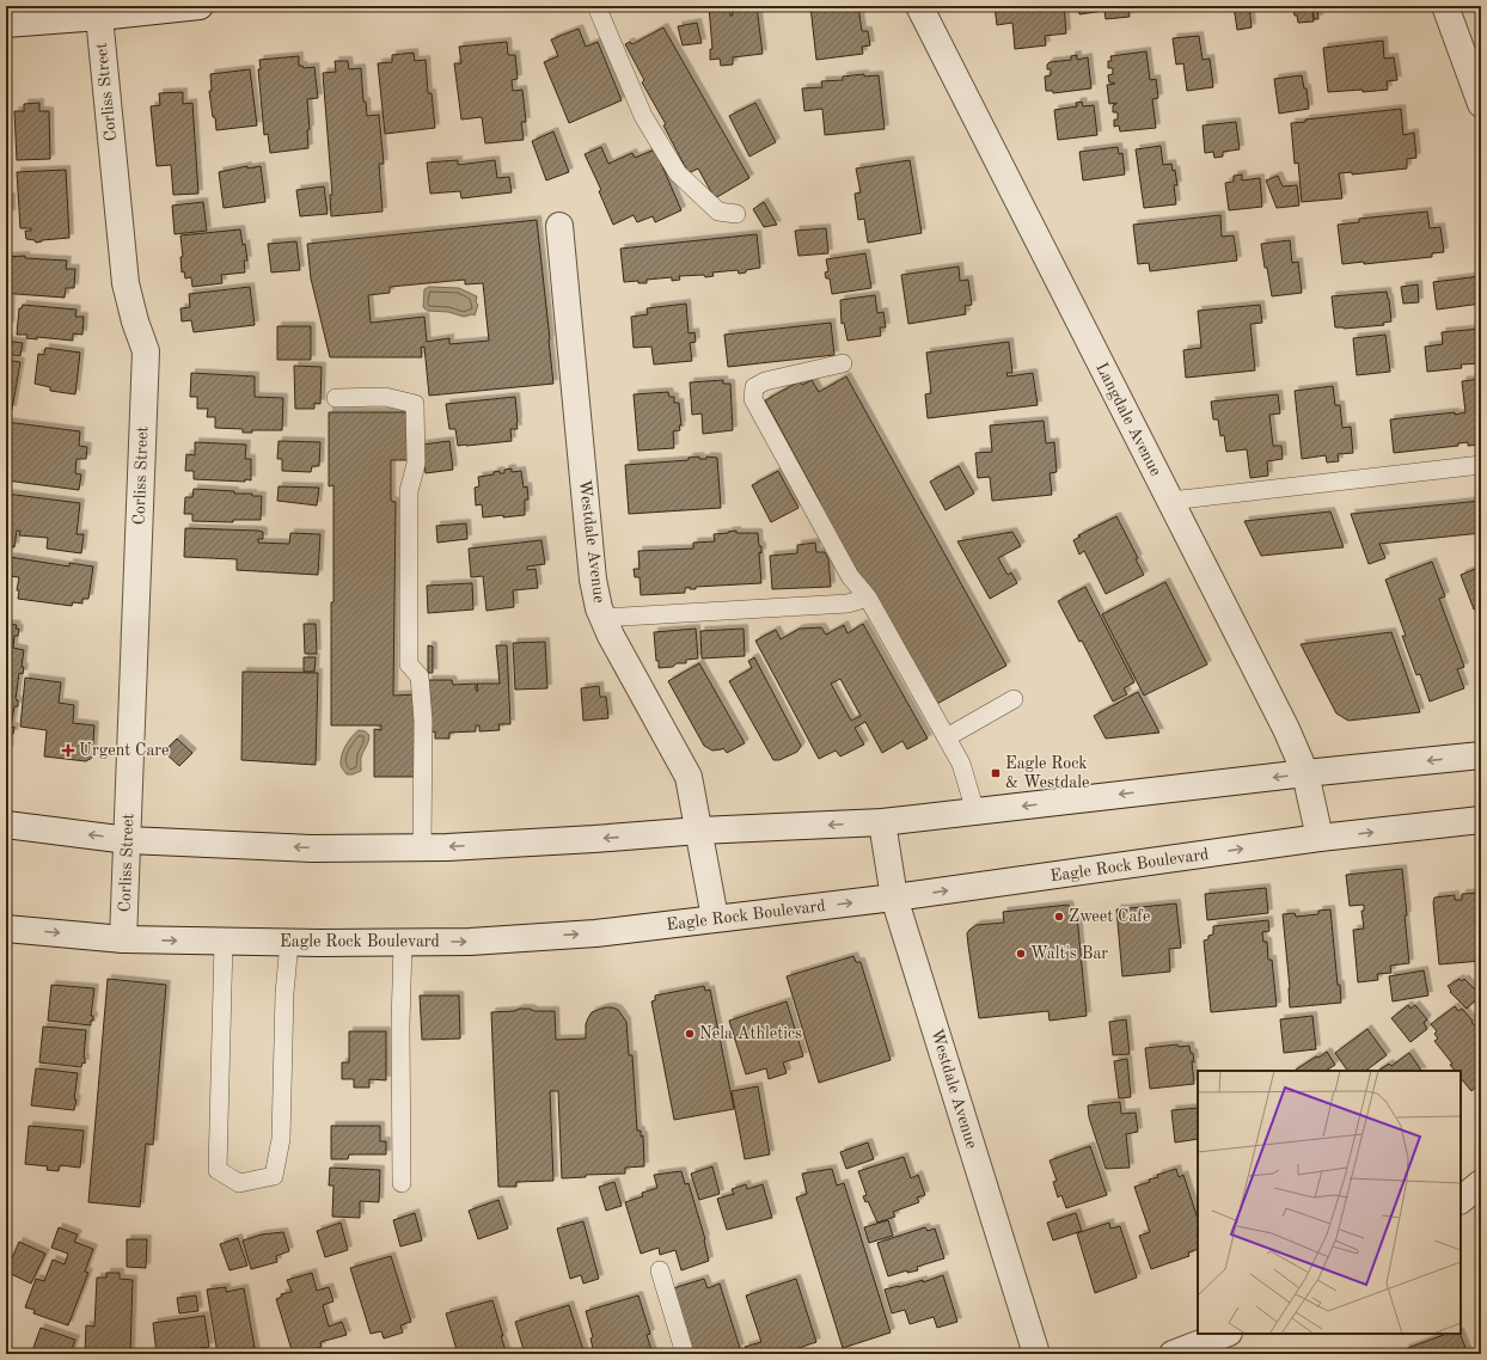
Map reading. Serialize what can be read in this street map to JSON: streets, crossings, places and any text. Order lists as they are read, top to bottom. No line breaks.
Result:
{"streets":{"street":["Corliss Street","Langdale Avenue","Westdale Avenue","Eagle Rock Boulevard"]},"crossings":[["Corliss Street","Eagle Rock Boulevard"],["Langdale Avenue","Eagle Rock Boulevard"],["Westdale Avenue","Eagle Rock Boulevard"]],"places":{"health":["Urgent Care"],"transit":["Eagle Rock & Westdale"],"other":["Zweet Cafe","Walt's Bar","Nela Athletics"]}}
